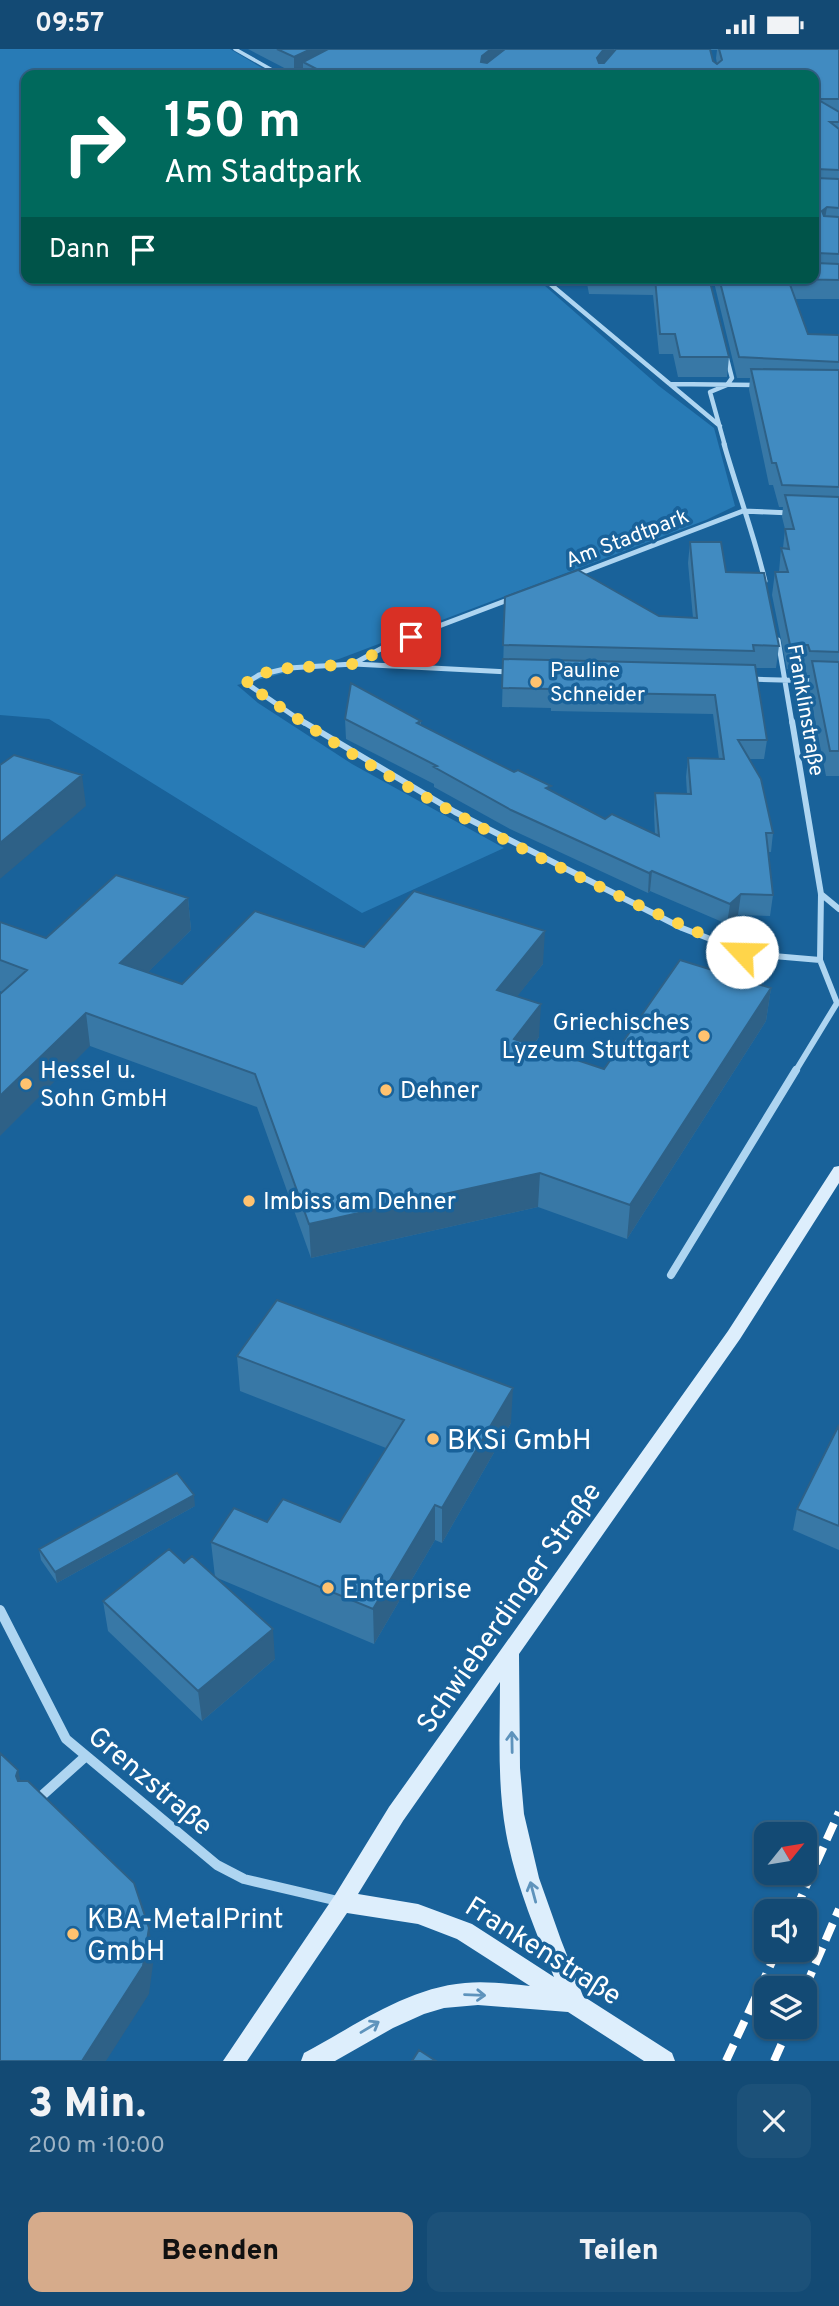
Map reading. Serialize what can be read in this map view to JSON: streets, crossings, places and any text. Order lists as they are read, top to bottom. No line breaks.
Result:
{"streets":{"main road":["Schwieberdinger Straße","Frankenstraße"],"street":["Am Stadtpark","Franklinstraße","Grenzstraße"]},"crossings":[["Schwieberdinger Straße","Grenzstraße"],["Schwieberdinger Straße","Frankenstraße"],["Grenzstraße","Frankenstraße"]],"places":["Pauline Schneider","Griechisches Lyzeum Stuttgart","Hessel u. Sohn GmbH","Dehner","Imbiss am Dehner","BKSi GmbH","Enterprise","KBA-MetalPrint GmbH"],"north":"top right","page":{"status":"09:57","turn":["150 m","Am Stadtpark"],"then":"Dann","heading":["3 Min.","200 m · 10:00"],"buttons":["Beenden","Teilen"]}}
